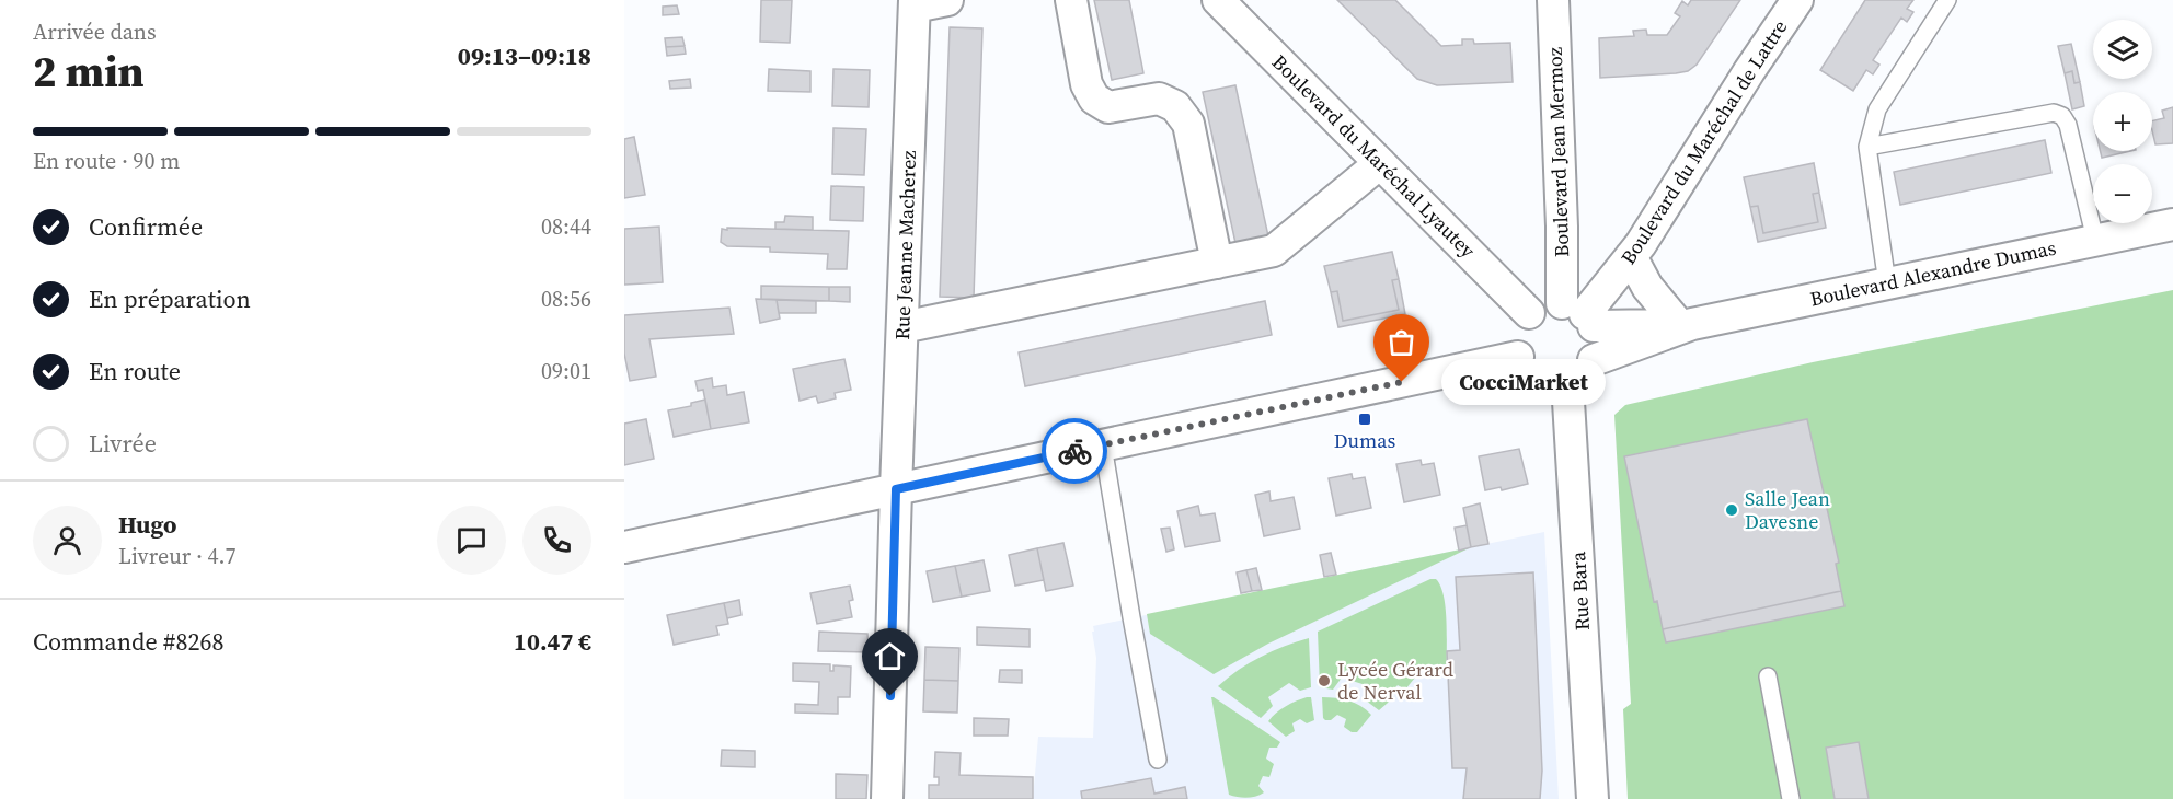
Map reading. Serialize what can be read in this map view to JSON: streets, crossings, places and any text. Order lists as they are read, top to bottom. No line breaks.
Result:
{"streets":{"street":["Boulevard du Maréchal de Lattre","Boulevard Jean Mermoz","Boulevard du Maréchal Lyautey","Rue Jeanne Macherez","Boulevard Alexandre Dumas","Rue Bara"]},"crossings":[["Boulevard du Maréchal de Lattre","Boulevard Jean Mermoz"],["Boulevard du Maréchal de Lattre","Boulevard du Maréchal Lyautey"],["Boulevard du Maréchal de Lattre","Boulevard Alexandre Dumas"],["Boulevard du Maréchal de Lattre","Rue Bara"],["Boulevard Jean Mermoz","Boulevard du Maréchal Lyautey"],["Boulevard Jean Mermoz","Boulevard Alexandre Dumas"],["Boulevard Jean Mermoz","Rue Bara"],["Boulevard du Maréchal Lyautey","Boulevard Alexandre Dumas"],["Boulevard du Maréchal Lyautey","Rue Bara"],["Boulevard Alexandre Dumas","Rue Bara"]],"places":{"other":["CocciMarket","Salle Jean Davesne","Lycée Gérard de Nerval"],"transit":["Dumas"]},"page":{"heading":["2 min","Arrivée dans","09:13–09:18"],"panel":["Hugo","Livreur · 4.7","Commande #8268","10.47 €"],"map_buttons":["+","−"],"bar":"En route · 90 m","list":[["Confirmée","08:44"],["En préparation","08:56"],["En route","09:01"],"Livrée"],"bubble":"CocciMarket"}}
